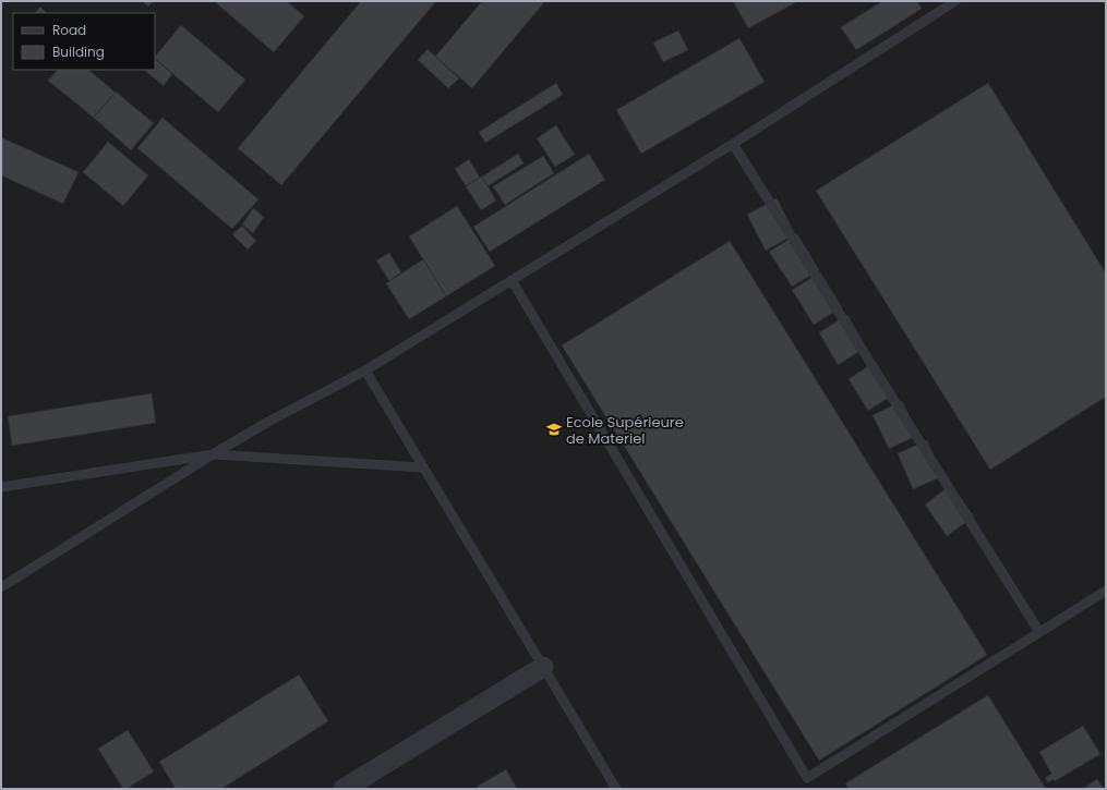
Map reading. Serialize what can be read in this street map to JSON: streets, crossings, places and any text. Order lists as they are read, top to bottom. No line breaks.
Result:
{"places":{"school or university":["Ecole Supérieure de Materiel"]},"legend":["Road","Building"]}
